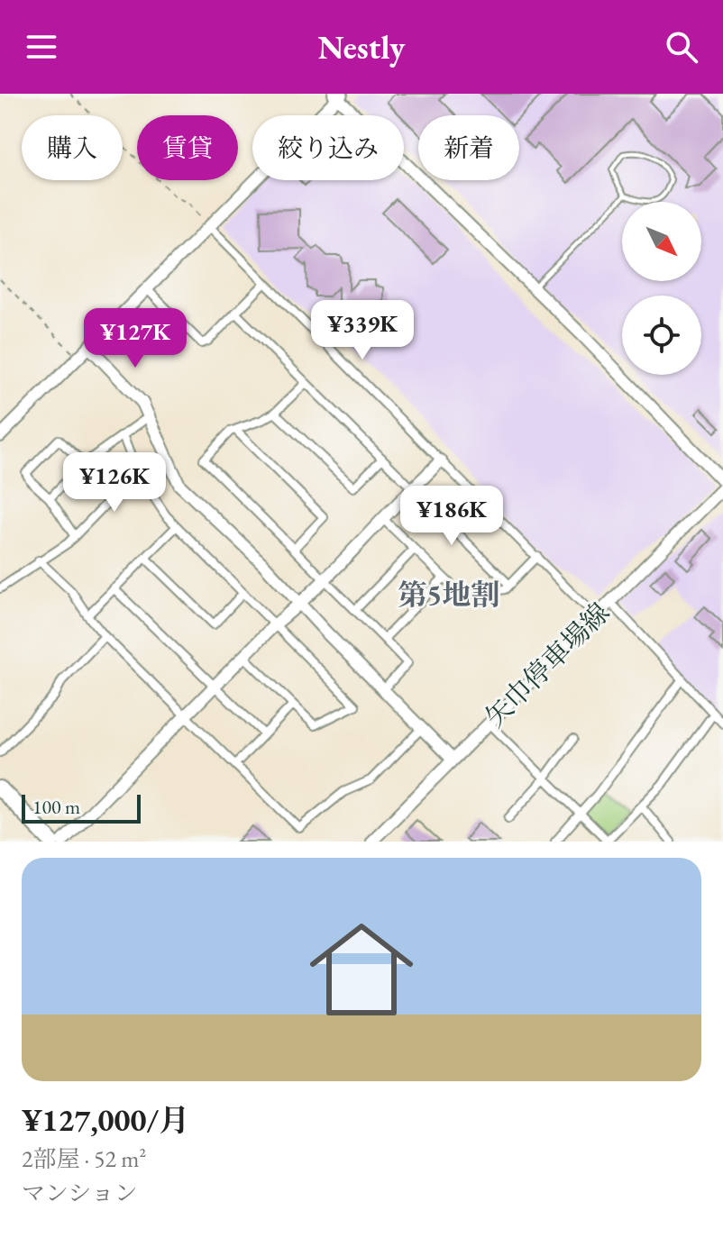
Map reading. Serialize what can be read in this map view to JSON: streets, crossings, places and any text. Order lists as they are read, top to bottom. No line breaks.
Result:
{"streets":{"street":["矢巾停車場線"]},"districts":["第5地割"],"scale_bar":"100 m","north":"bottom right","page":{"header":"Nestly","chip":["購入","賃貸","絞り込み","新着"],"price":["¥339K","¥127K","¥126K","¥186K"],"scale":"100 m","list":[{"name":"¥127,000/月","note":"2部屋 · 52 m² · マンション"}]}}
